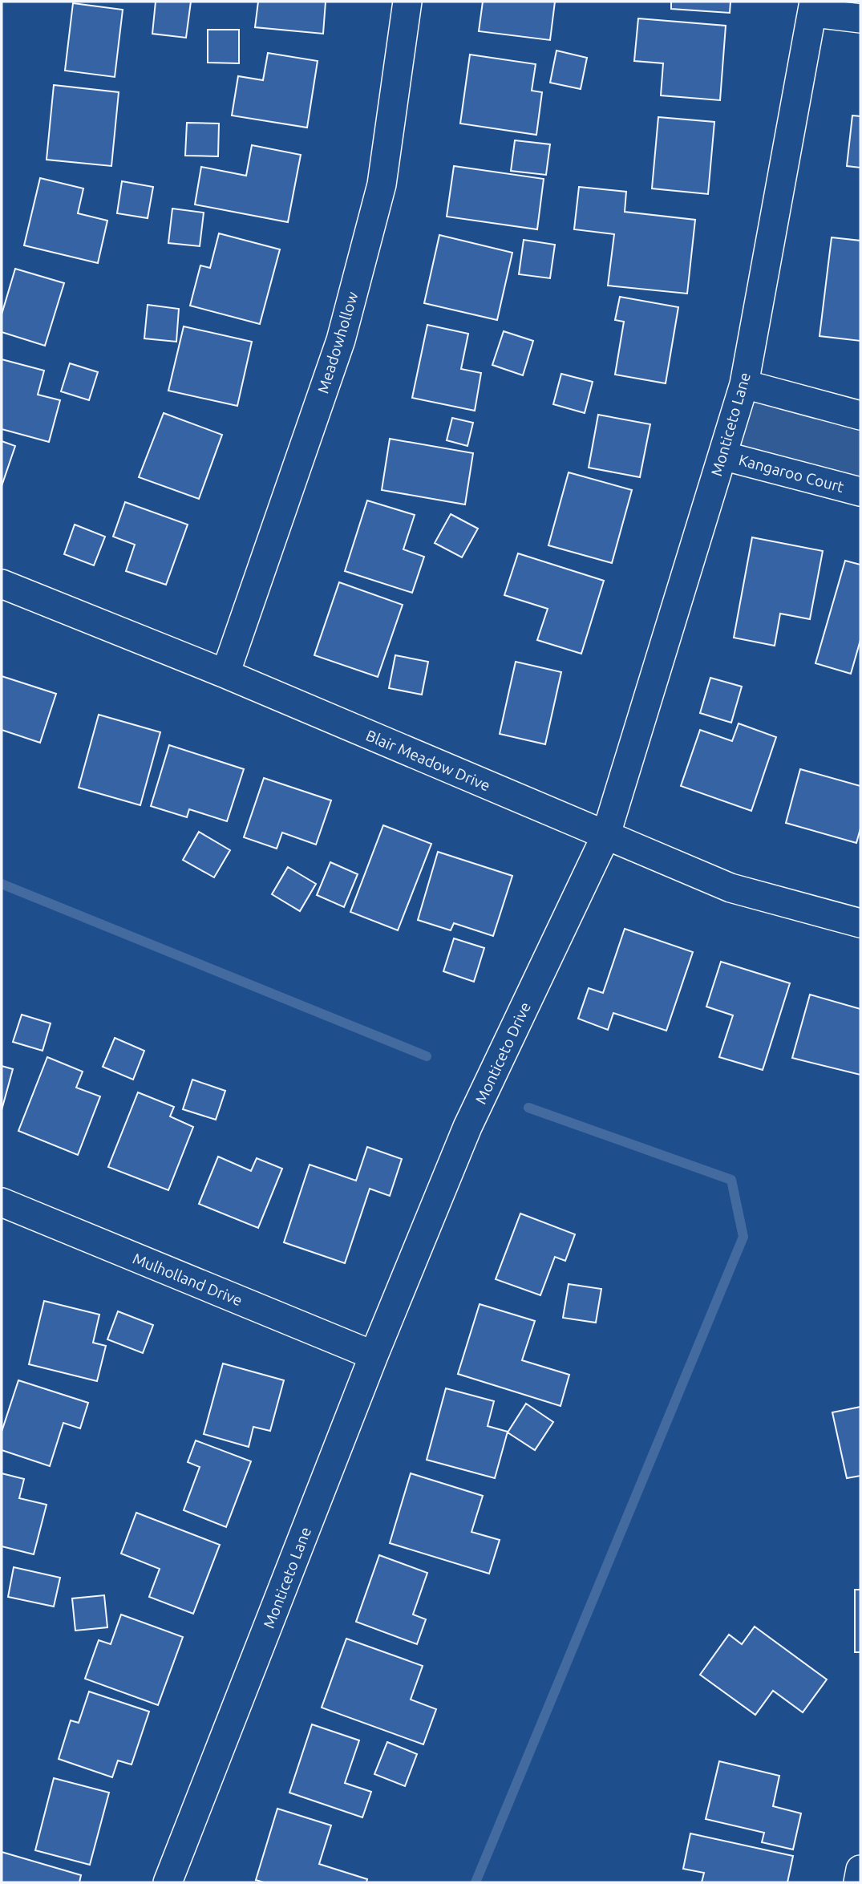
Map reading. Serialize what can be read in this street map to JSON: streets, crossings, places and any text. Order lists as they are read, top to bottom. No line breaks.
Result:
{"streets":{"street":["Meadowhollow","Monticeto Lane","Kangaroo Court","Blair Meadow Drive","Monticeto Drive","Mulholland Drive"]},"crossings":[["Meadowhollow","Blair Meadow Drive"],["Monticeto Lane","Kangaroo Court"],["Monticeto Lane","Blair Meadow Drive"],["Monticeto Lane","Monticeto Drive"],["Monticeto Lane","Mulholland Drive"],["Blair Meadow Drive","Monticeto Drive"]]}
